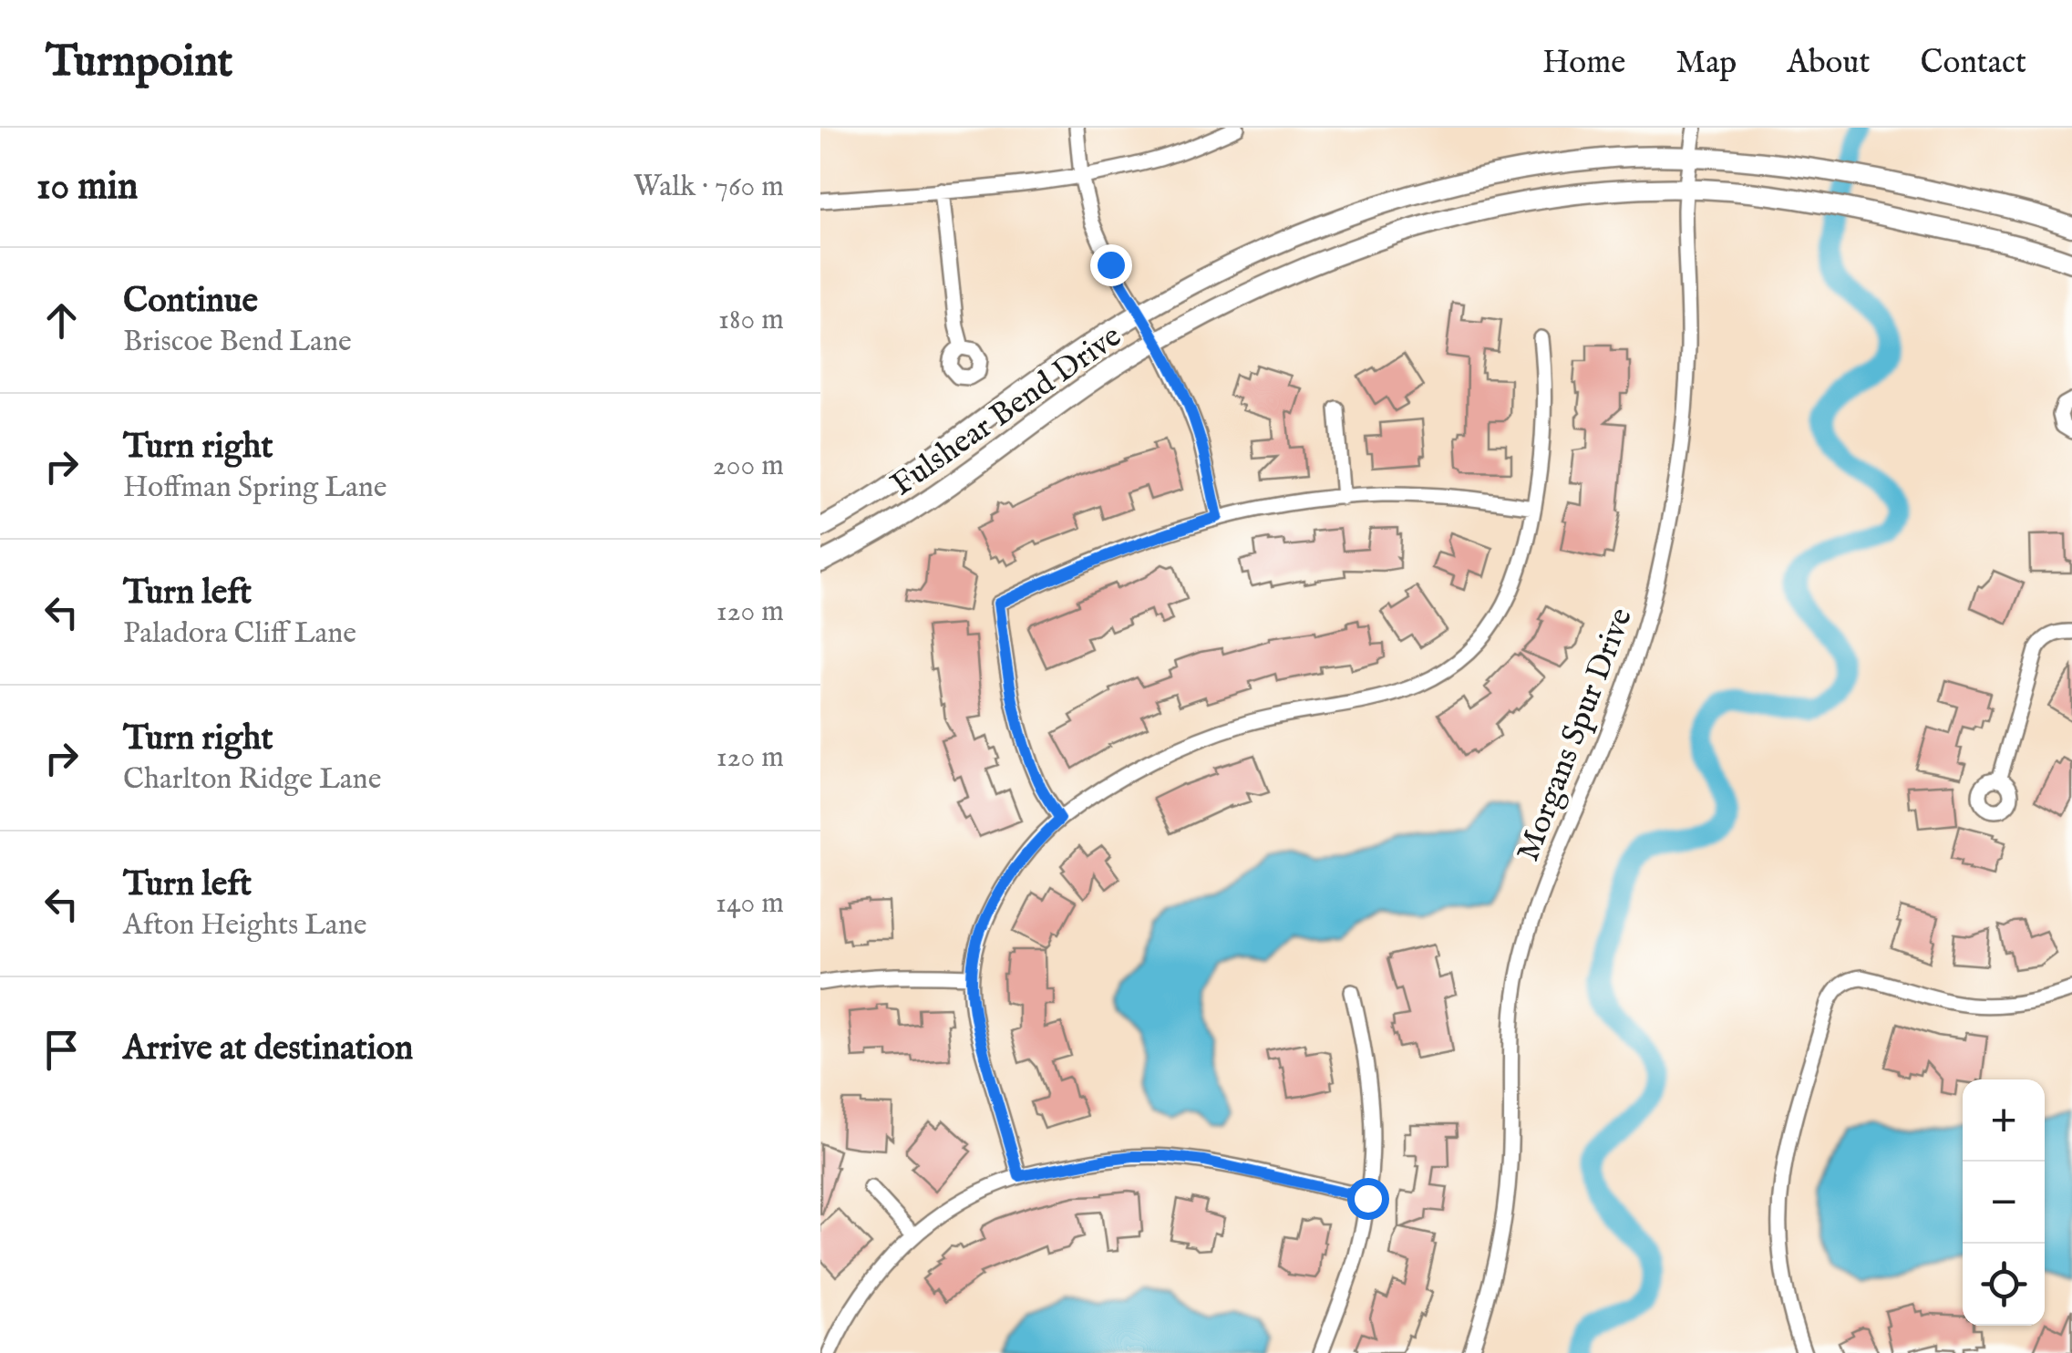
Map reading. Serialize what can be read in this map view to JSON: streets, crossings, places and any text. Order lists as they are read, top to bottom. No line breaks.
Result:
{"streets":{"main road":["Fulshear Bend Drive"],"street":["Morgans Spur Drive"]},"crossings":[["Fulshear Bend Drive","Morgans Spur Drive"]],"page":{"header":"Turnpoint","nav":["Home","Map","About","Contact"],"heading":["10 min","Walk · 760 m"],"list":[["Continue","Briscoe Bend Lane","180 m"],["Turn right","Hoffman Spring Lane","200 m"],["Turn left","Paladora Cliff Lane","120 m"],["Turn right","Charlton Ridge Lane","120 m"],["Turn left","Afton Heights Lane","140 m"],"Arrive at destination"],"map_buttons":["+","−"]}}
